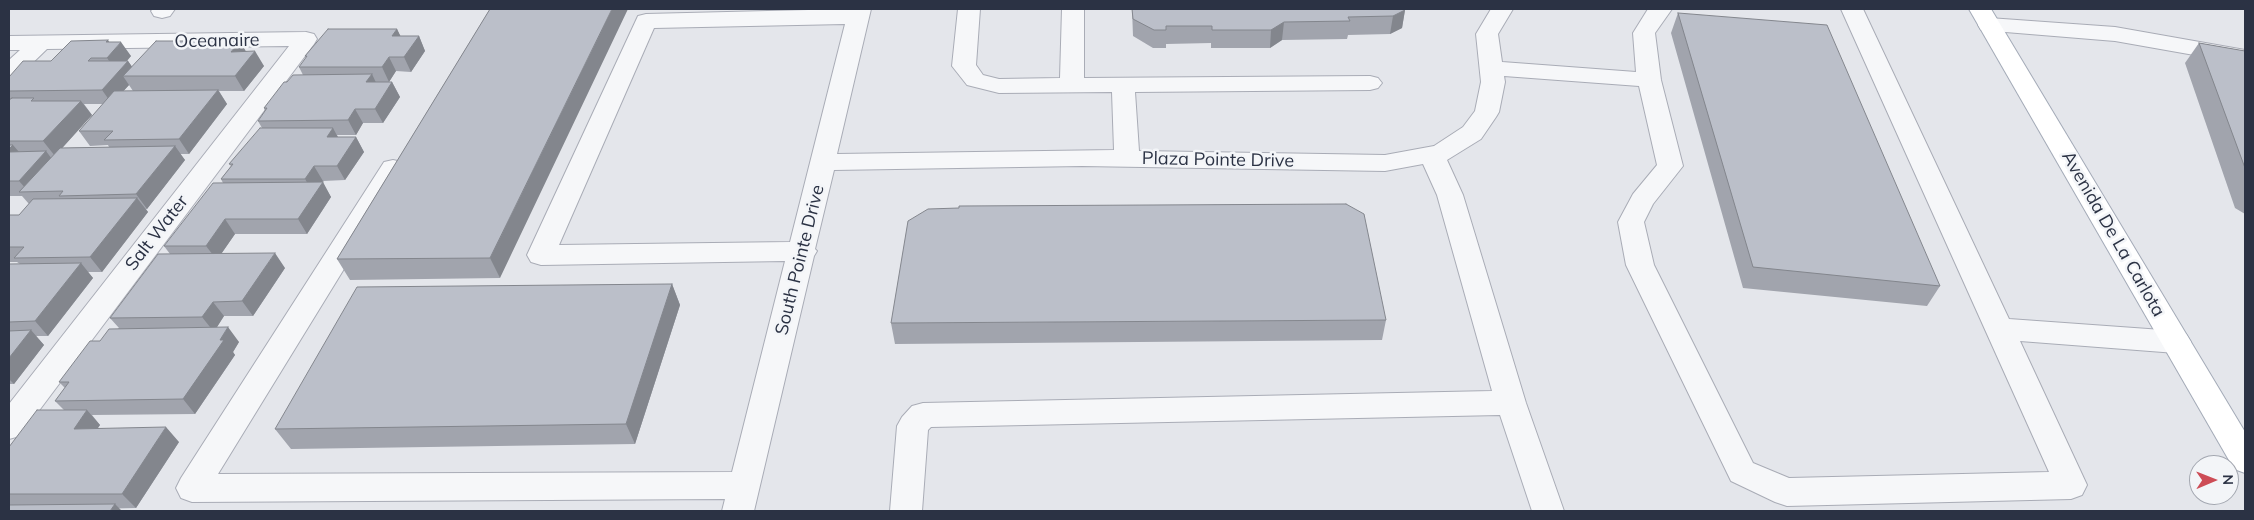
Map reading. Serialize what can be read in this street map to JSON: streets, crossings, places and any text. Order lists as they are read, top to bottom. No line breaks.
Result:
{"streets":{"main road":["Avenida De La Carlota"],"street":["Oceanaire","Plaza Pointe Drive","Salt Water","South Pointe Drive"]},"crossings":[["Oceanaire","Salt Water"],["Plaza Pointe Drive","South Pointe Drive"]],"north":"right"}
